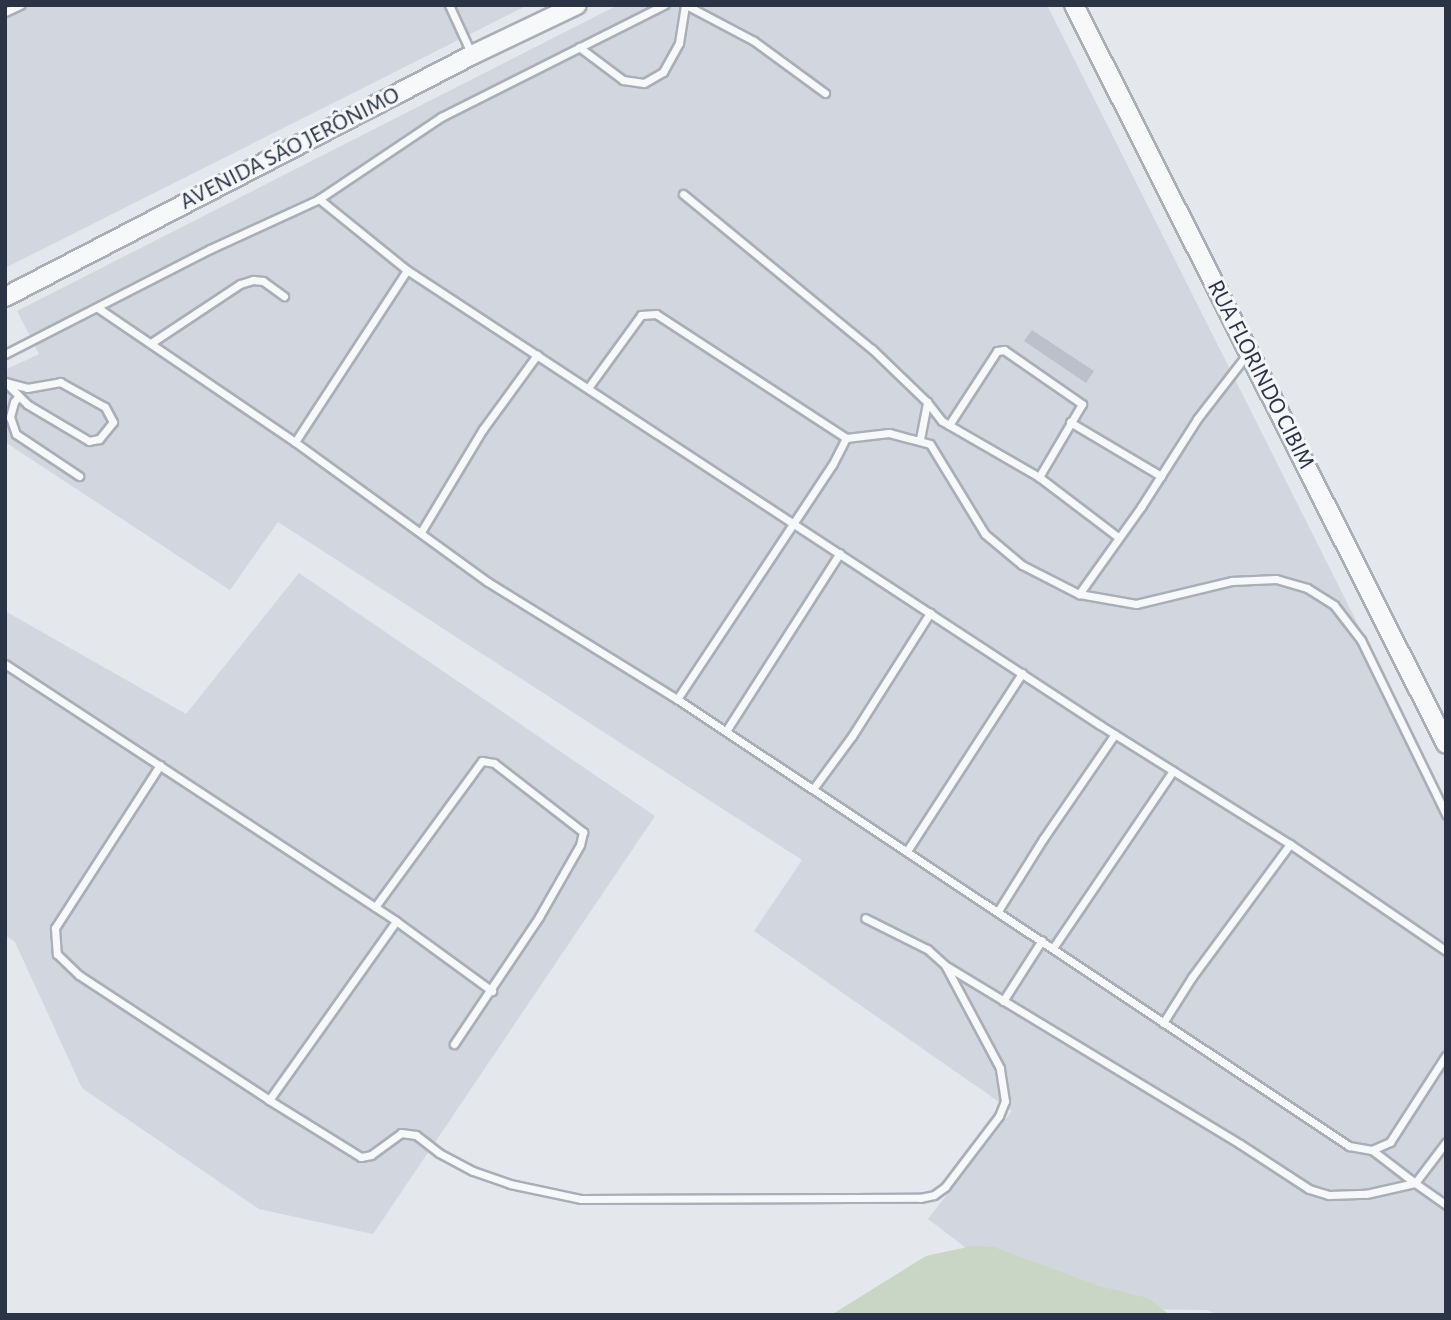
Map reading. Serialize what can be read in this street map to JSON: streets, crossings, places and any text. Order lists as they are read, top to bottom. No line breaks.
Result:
{"streets":{"street":["AVENIDA SÃO JERÔNIMO","RUA FLORINDO CIBIM"]}}
